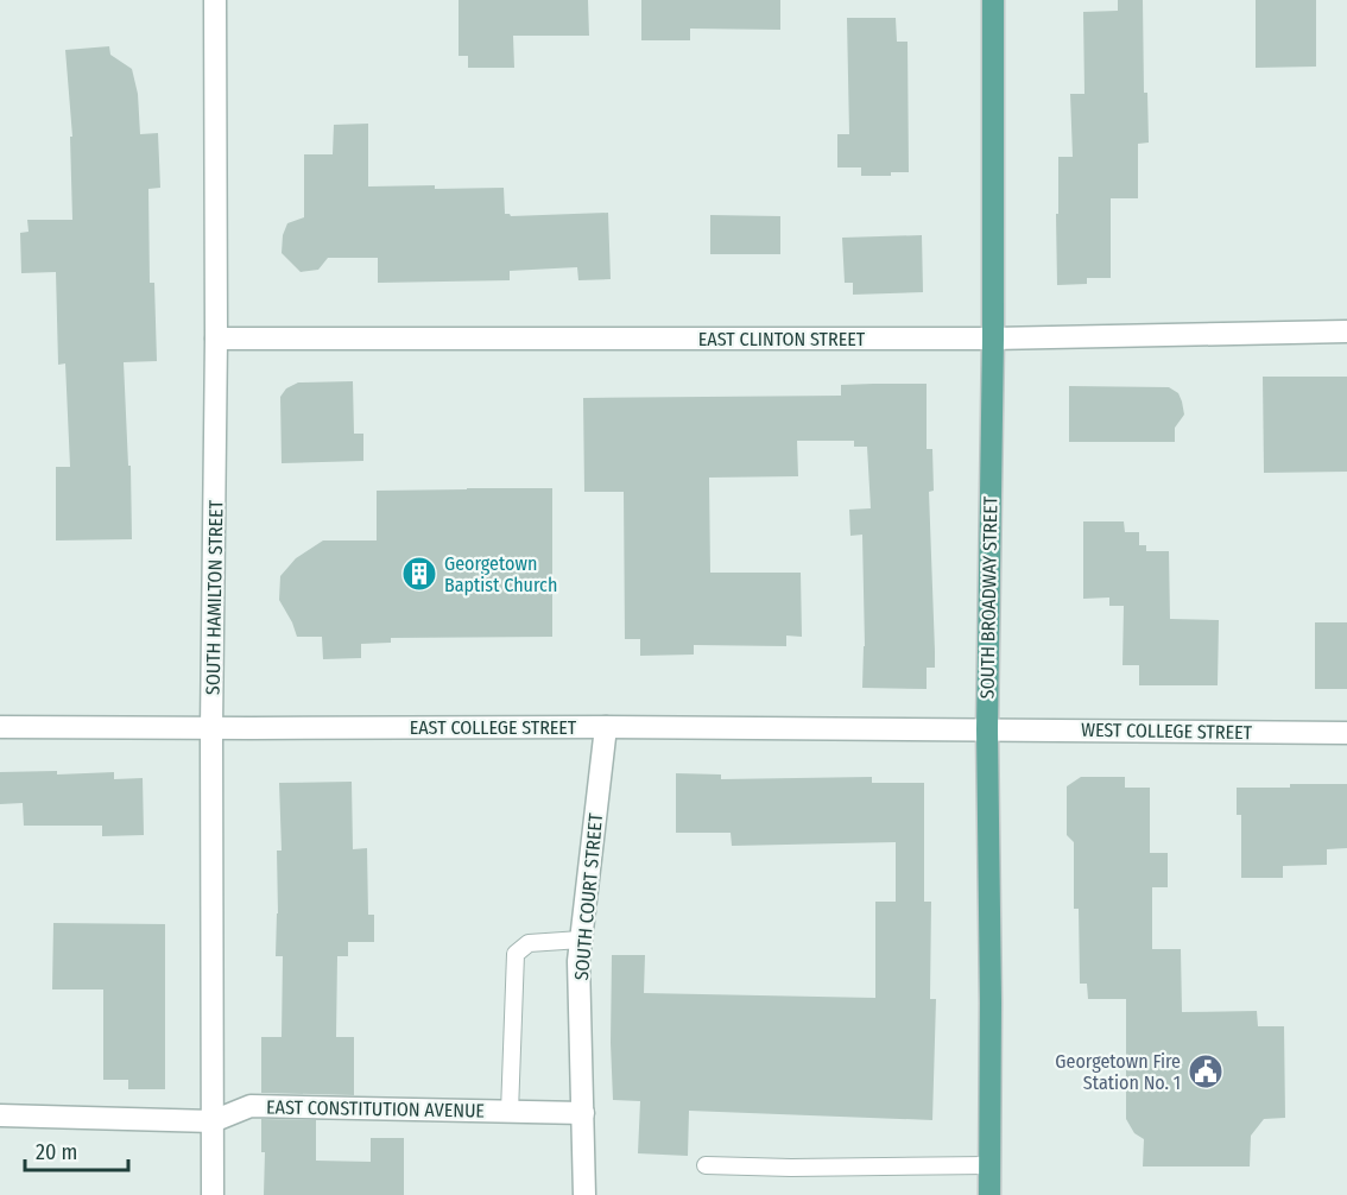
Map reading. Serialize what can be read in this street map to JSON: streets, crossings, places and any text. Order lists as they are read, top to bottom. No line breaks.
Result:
{"streets":{"main road":["SOUTH BROADWAY STREET"],"street":["EAST CLINTON STREET","SOUTH HAMILTON STREET","EAST COLLEGE STREET","WEST COLLEGE STREET","SOUTH COURT STREET","EAST CONSTITUTION AVENUE"]},"crossings":[["EAST CLINTON STREET","SOUTH HAMILTON STREET"],["EAST CLINTON STREET","SOUTH BROADWAY STREET"],["SOUTH HAMILTON STREET","EAST COLLEGE STREET"],["SOUTH HAMILTON STREET","EAST CONSTITUTION AVENUE"],["SOUTH BROADWAY STREET","EAST COLLEGE STREET"],["SOUTH BROADWAY STREET","WEST COLLEGE STREET"],["EAST COLLEGE STREET","WEST COLLEGE STREET"],["EAST COLLEGE STREET","SOUTH COURT STREET"],["SOUTH COURT STREET","EAST CONSTITUTION AVENUE"]],"places":{"building":["Georgetown Baptist Church"],"public building":["Georgetown Fire Station No. 1"]},"scale_bar":"20 m"}
